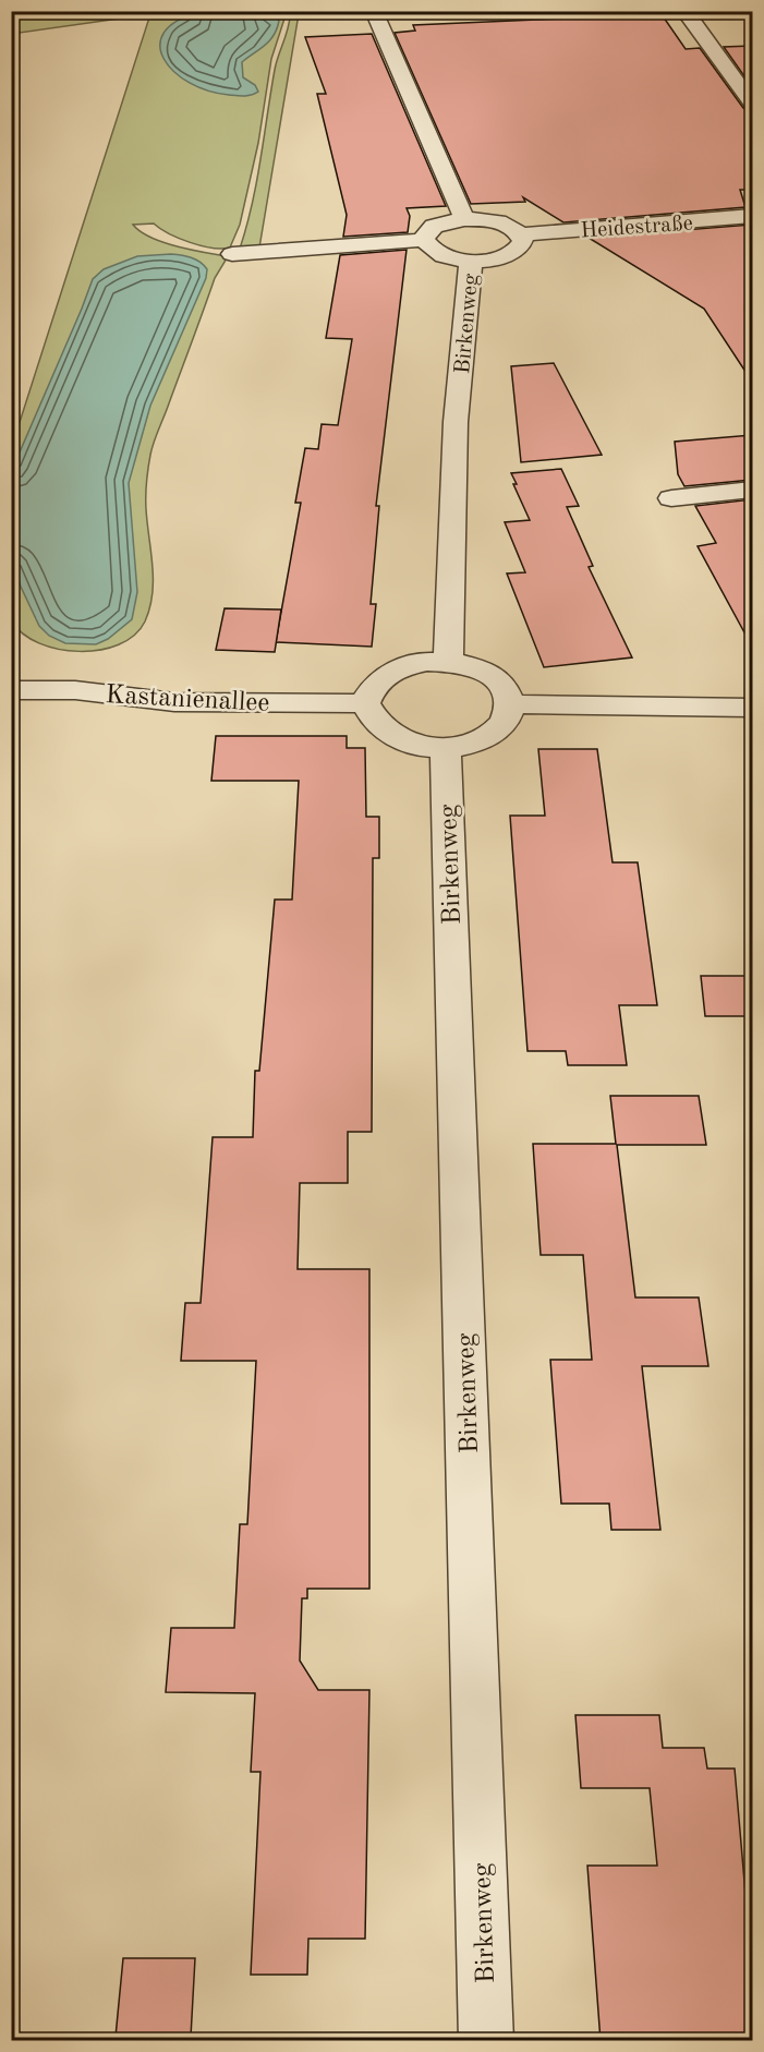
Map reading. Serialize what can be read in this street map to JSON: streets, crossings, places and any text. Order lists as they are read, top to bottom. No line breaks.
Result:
{"streets":{"street":["Heidestraße","Birkenweg","Kastanienallee"]},"crossings":[["Birkenweg","Kastanienallee"]]}
